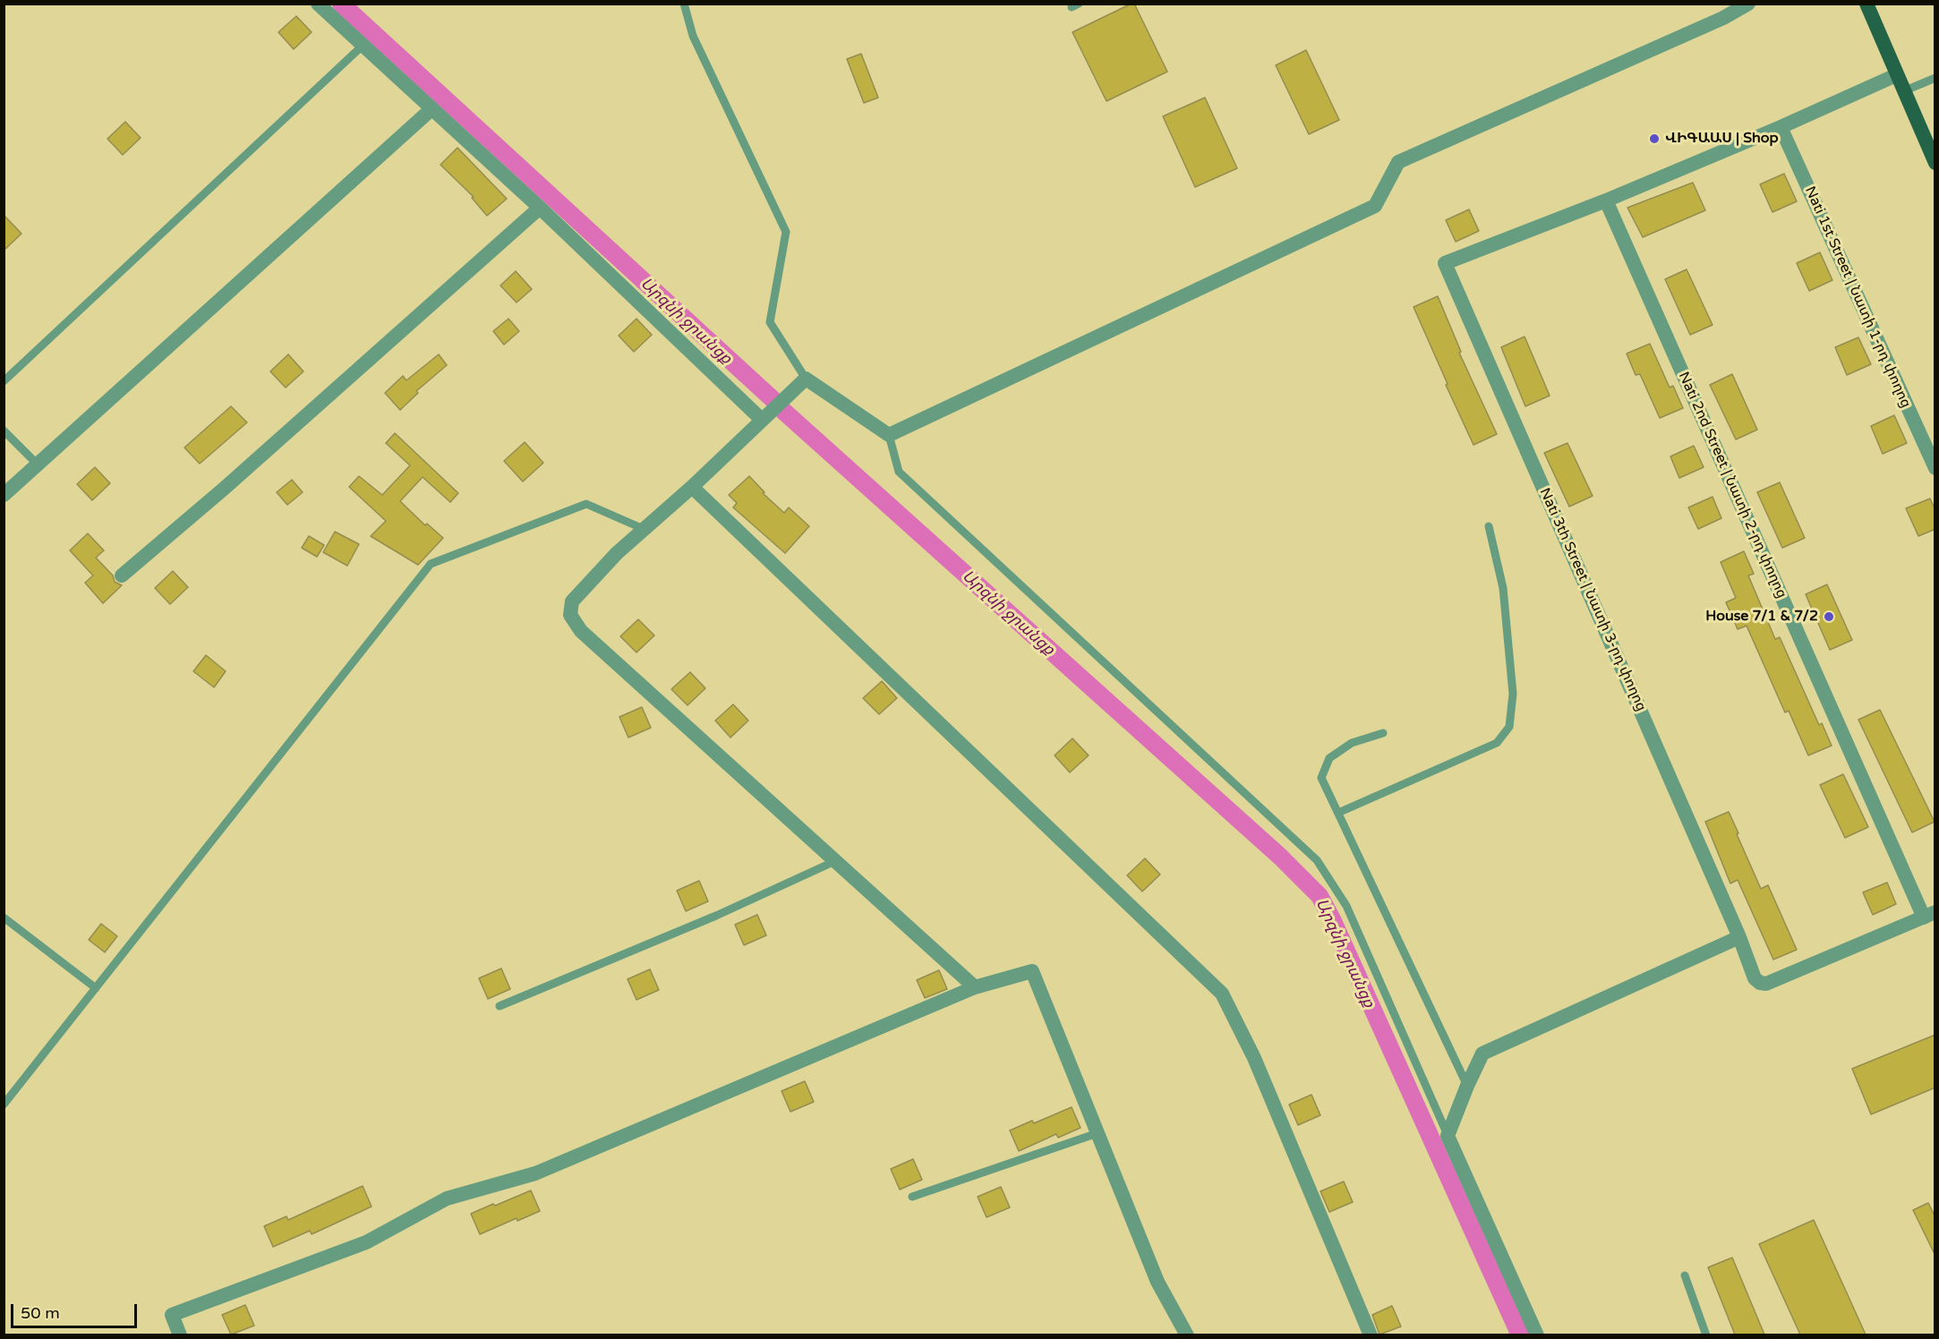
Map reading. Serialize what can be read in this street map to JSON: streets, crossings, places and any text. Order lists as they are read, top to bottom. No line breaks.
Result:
{"streets":{"street":["Nati 1st Street | Նատի 1-րդ փողոց","Nati 2nd Street | Նատի 2-րդ փողոց","Nati 3th Street | Նատի 3-րդ փողոց"]},"crossings":[["Nati 2nd Street | Նատի 2-րդ փողոց","Nati 3th Street | Նատի 3-րդ փողոց"]],"water":["Արզնի ջրանցք"],"places":["ՎԻԳԱԱՍ | Shop","House 7/1 & 7/2"],"scale_bar":"50 m"}
